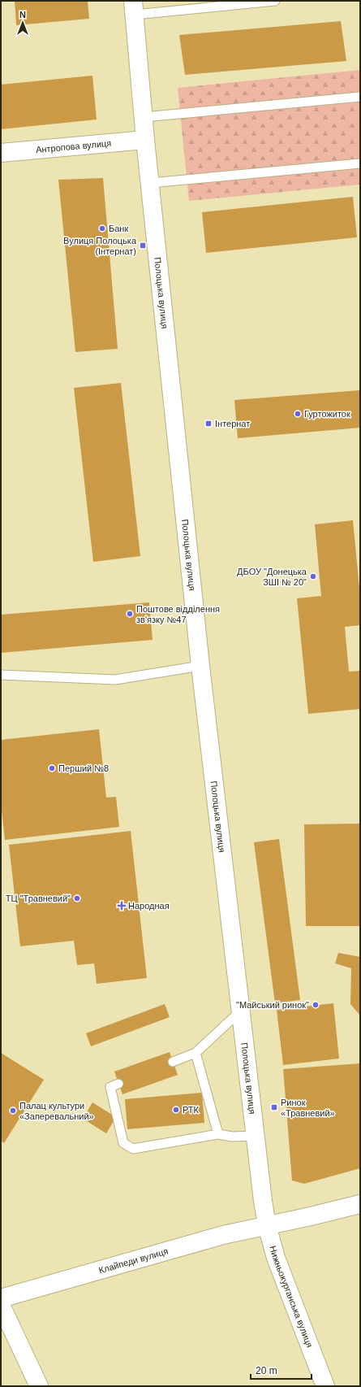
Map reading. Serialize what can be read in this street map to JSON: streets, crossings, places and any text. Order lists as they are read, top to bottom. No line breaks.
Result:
{"streets":{"main road":["Антропова вулиця","Полоцька вулиця","Клайпеди вулиця","Нижньокурганська вулиця"]},"crossings":[["Антропова вулиця","Полоцька вулиця"],["Полоцька вулиця","Клайпеди вулиця"],["Полоцька вулиця","Нижньокурганська вулиця"],["Клайпеди вулиця","Нижньокурганська вулиця"]],"places":{"other":["Банк","Гуртожиток","ДБОУ \"Донецька ЗШІ № 20\"","Поштове відділення зв'язку №47","Перший №8","ТЦ \"Травневий\"","\"Майський ринок\"","РТК","Палац культури «Заперевальний»"],"transit":["Вулиця Полоцька (Інтернат)","Інтернат","Ринок «Травневий»"],"health":["Народная"]},"scale_bar":"20 m","north":"top"}
